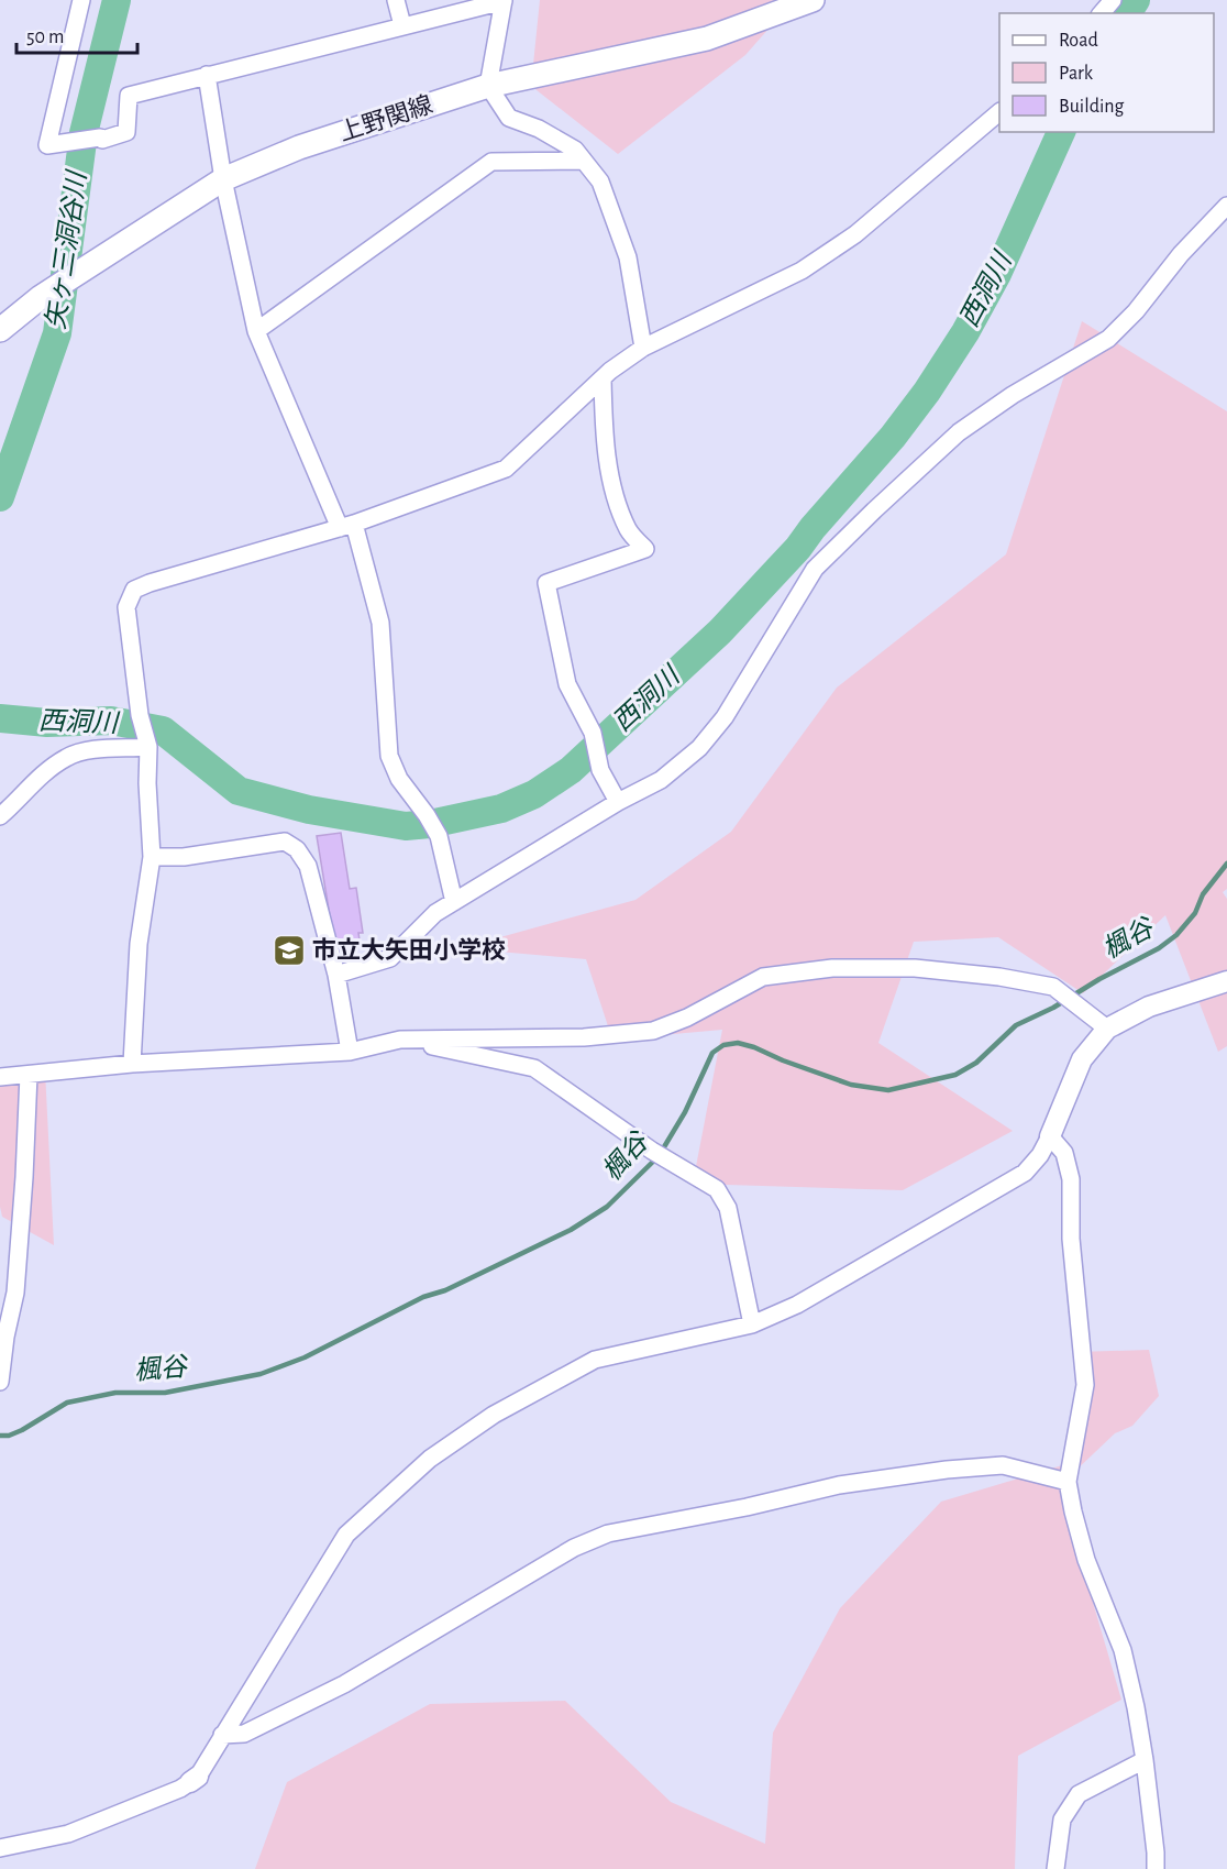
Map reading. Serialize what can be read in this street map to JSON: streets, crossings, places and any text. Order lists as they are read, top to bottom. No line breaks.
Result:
{"streets":{"main road":["上野関線"]},"water":["矢ヶ三洞谷川","西洞川","楓谷"],"places":{"school or university":["市立大矢田小学校"]},"legend":["Road","Park","Building"],"scale_bar":"50 m"}
